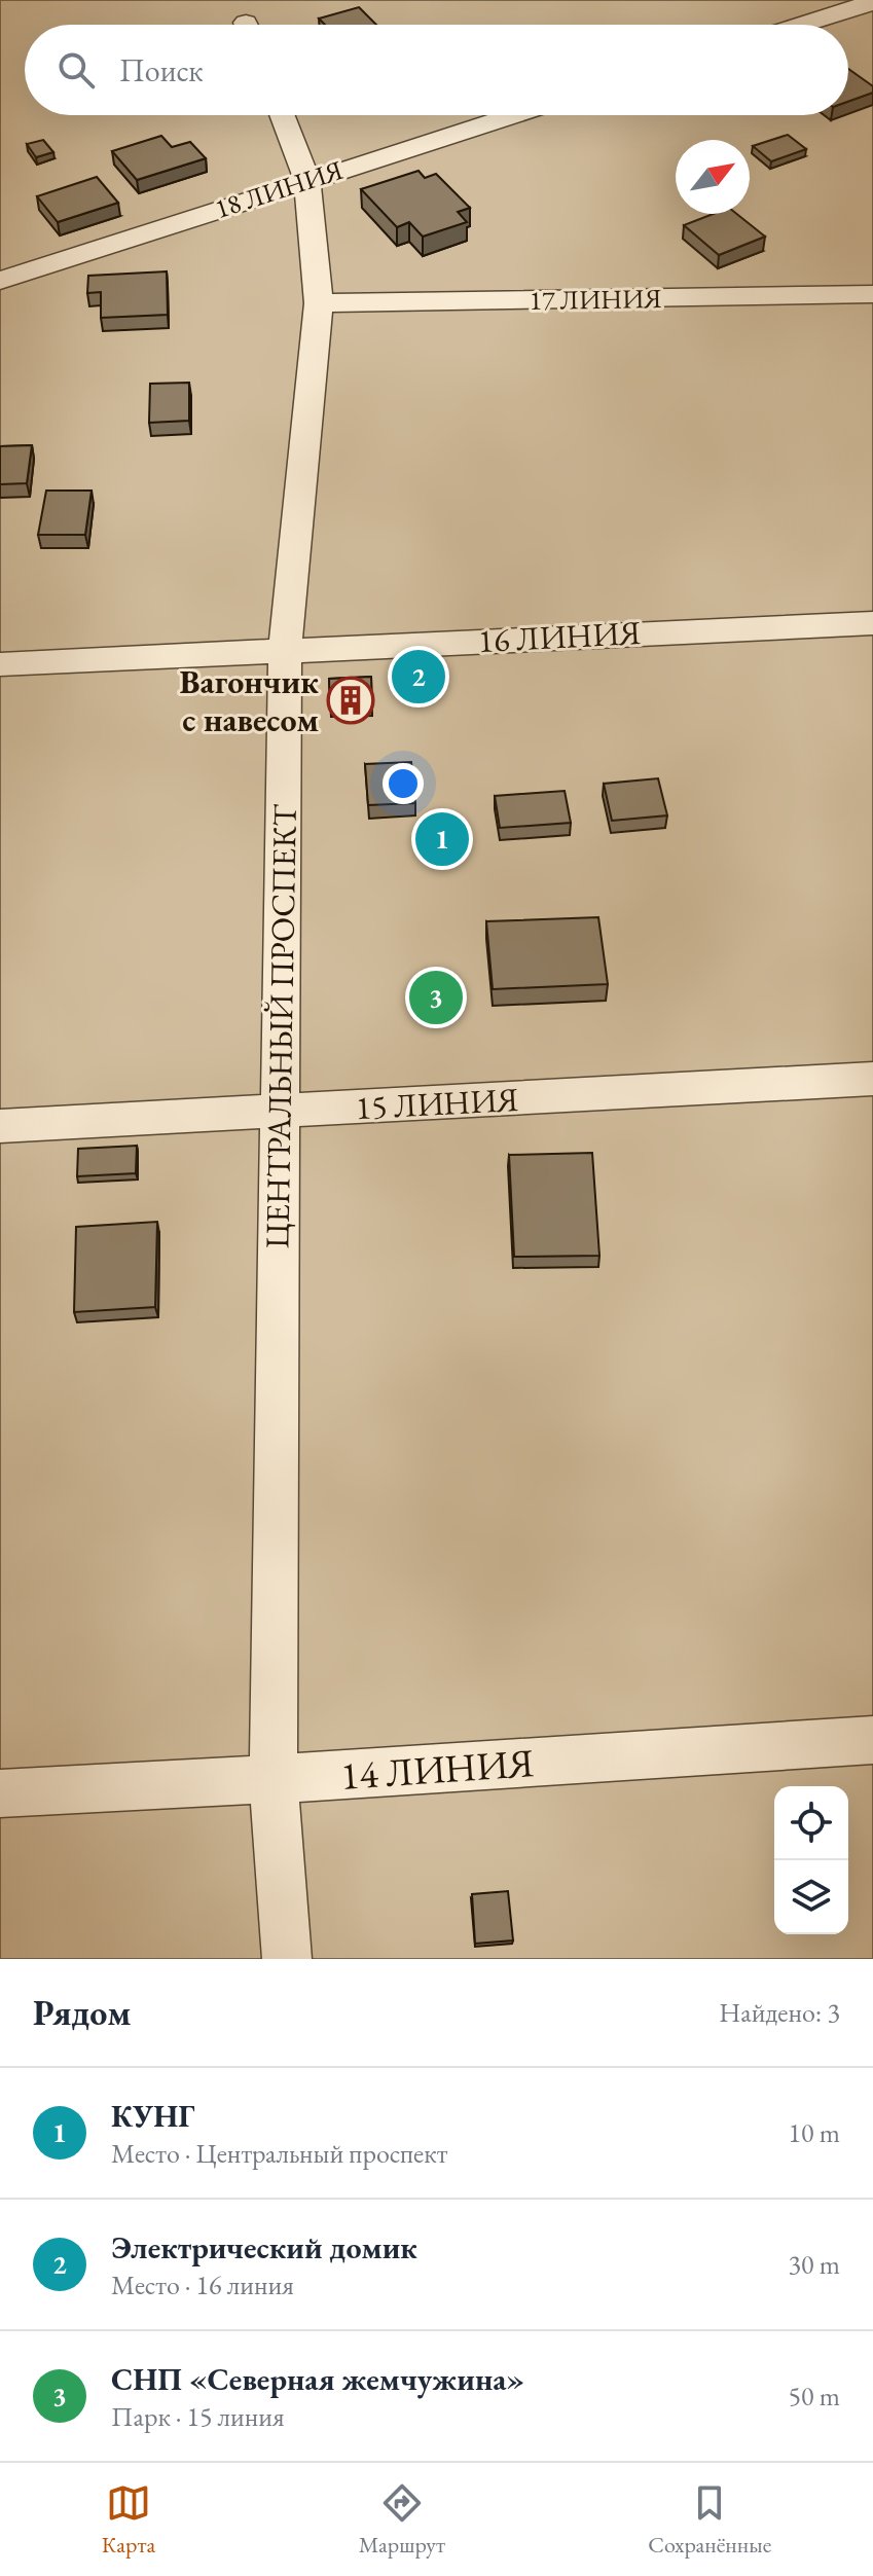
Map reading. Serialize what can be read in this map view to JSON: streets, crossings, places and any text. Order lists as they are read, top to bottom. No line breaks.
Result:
{"streets":{"street":["18 ЛИНИЯ","17 ЛИНИЯ","16 ЛИНИЯ","ЦЕНТРАЛЬНЫЙ ПРОСПЕКТ","15 ЛИНИЯ","14 ЛИНИЯ"]},"crossings":[["18 ЛИНИЯ","ЦЕНТРАЛЬНЫЙ ПРОСПЕКТ"],["17 ЛИНИЯ","ЦЕНТРАЛЬНЫЙ ПРОСПЕКТ"],["16 ЛИНИЯ","ЦЕНТРАЛЬНЫЙ ПРОСПЕКТ"],["ЦЕНТРАЛЬНЫЙ ПРОСПЕКТ","15 ЛИНИЯ"],["ЦЕНТРАЛЬНЫЙ ПРОСПЕКТ","14 ЛИНИЯ"]],"places":{"building":["Вагончик с навесом"]},"north":"top right","page":{"search":"Поиск","pins":["2","1","3"],"heading":["Рядом","Найдено: 3"],"list":[{"mark":"1","name":"КУНГ","note":"Место · Центральный проспект","value":"10 m"},{"mark":"2","name":"Электрический домик","note":"Место · 16 линия","value":"30 m"},{"mark":"3","name":"СНП «Северная жемчужина»","note":"Парк · 15 линия","value":"50 m"}],"nav":["Карта","Маршрут","Сохранённые"]}}
